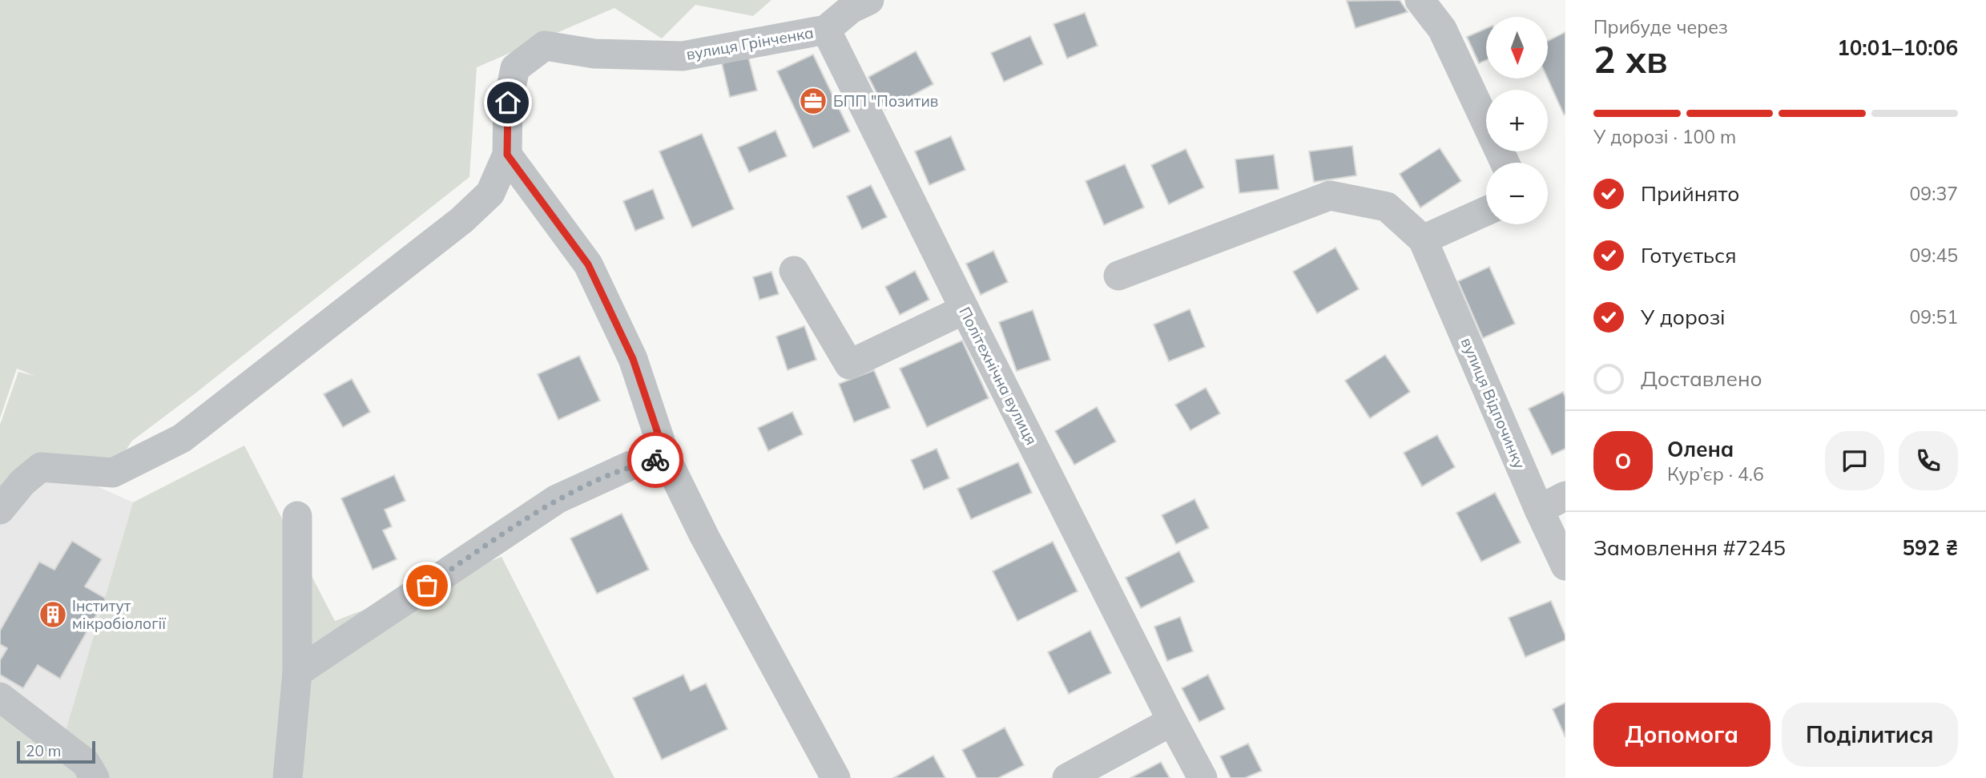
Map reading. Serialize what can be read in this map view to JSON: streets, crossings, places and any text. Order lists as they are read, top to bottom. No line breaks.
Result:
{"streets":{"street":["вулиця Грінченка","Політехнічна вулиця","вулиця Відпочинку"]},"crossings":[["вулиця Грінченка","Політехнічна вулиця"]],"places":{"office":["БПП \"Позитив"],"building":["Інститут мікробіології"]},"scale_bar":"20 m","north":"bottom","page":{"heading":["2 хв","Прибуде через","10:01–10:06"],"panel":["Олена","Кур’єр · 4.6","Замовлення #7245","592 ₴"],"map_buttons":["+","−"],"bar":"У дорозі · 100 m","list":[["Прийнято","09:37"],["Готується","09:45"],["У дорозі","09:51"],"Доставлено"],"round":"О","buttons":["Допомога","Поділитися"],"scale":"20 m"}}
